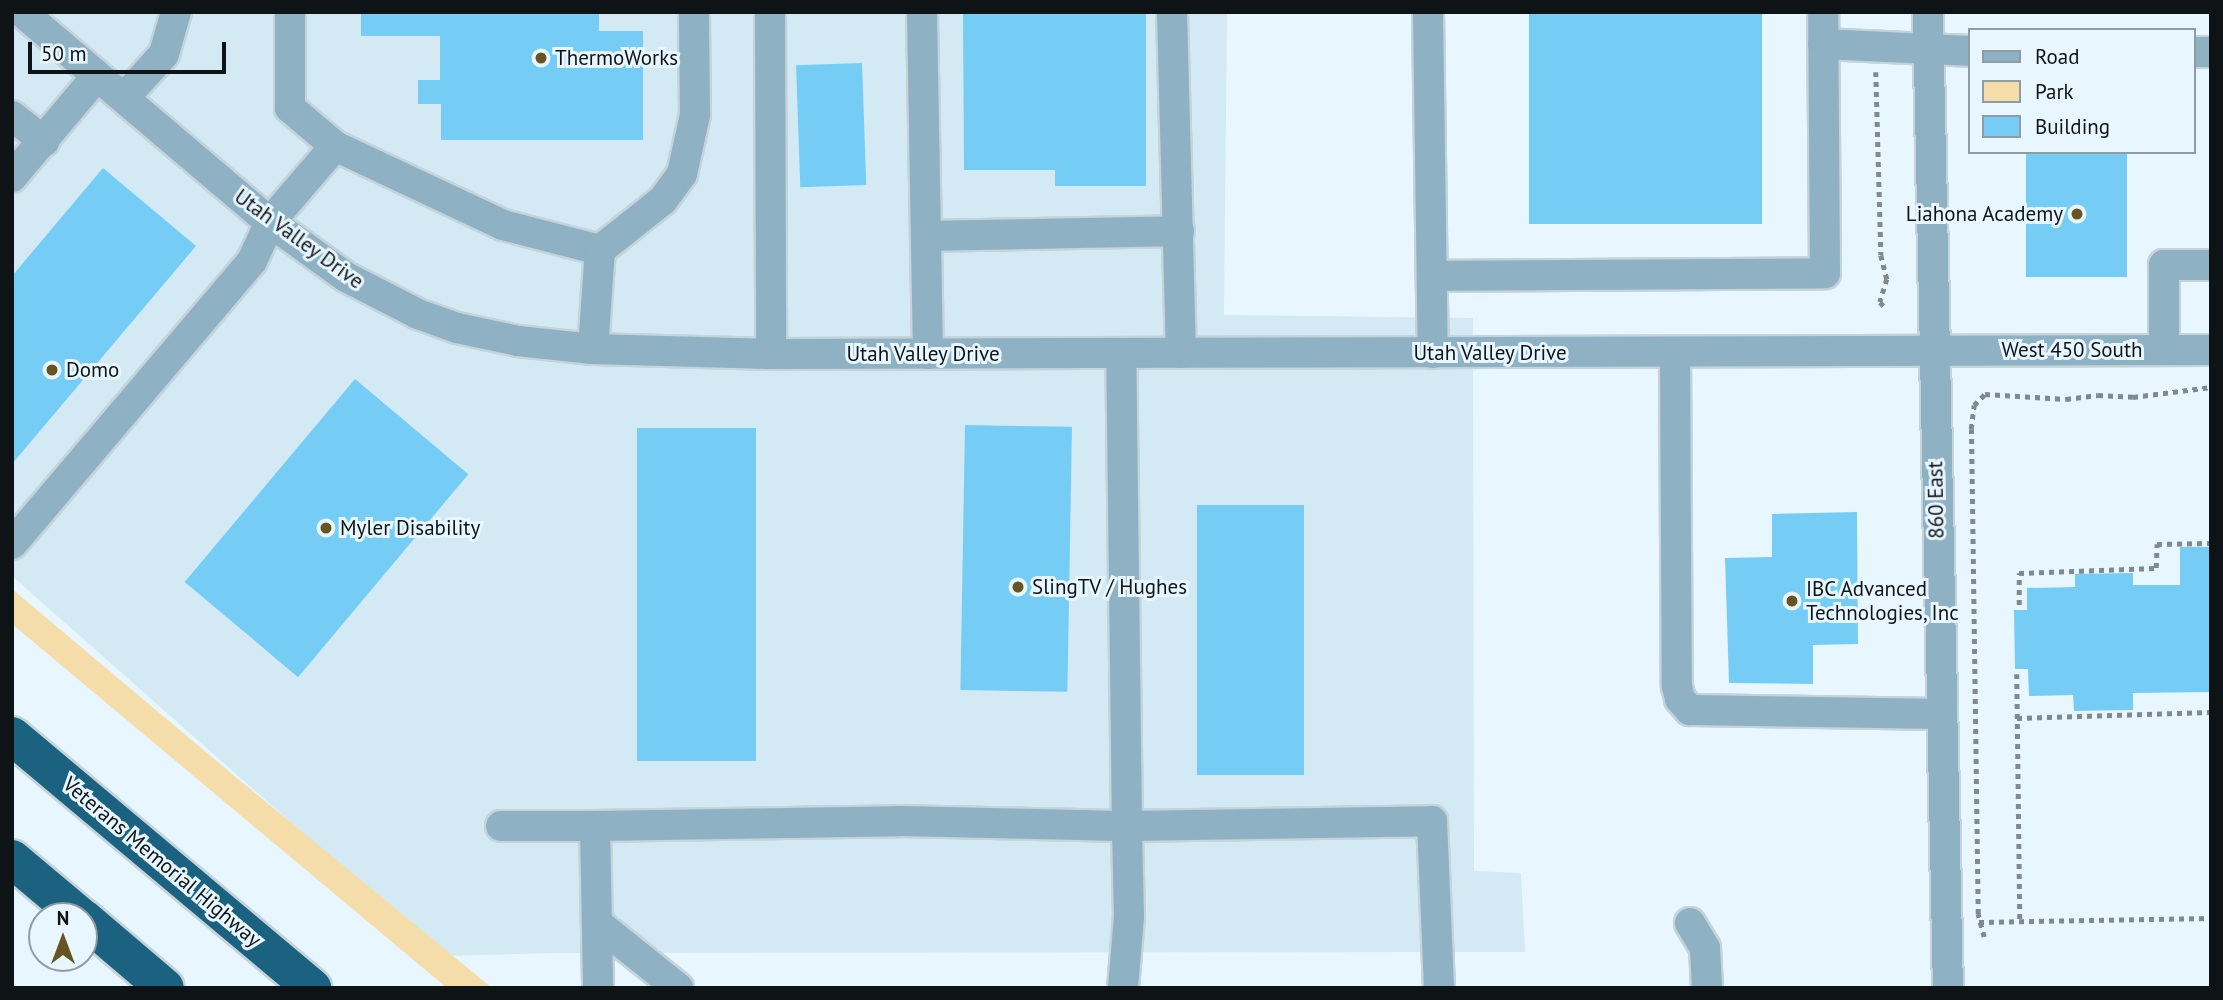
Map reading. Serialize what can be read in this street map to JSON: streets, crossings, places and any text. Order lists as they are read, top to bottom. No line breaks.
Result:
{"streets":{"highway":["Veterans Memorial Highway"],"street":["Utah Valley Drive","West 450 South","860 East"]},"crossings":[["Utah Valley Drive","West 450 South"],["Utah Valley Drive","860 East"],["West 450 South","860 East"]],"places":["ThermoWorks","Liahona Academy","Domo","Myler Disability","SlingTV / Hughes","IBC Advanced Technologies, Inc"],"legend":["Road","Park","Building"],"scale_bar":"50 m","north":"top"}
